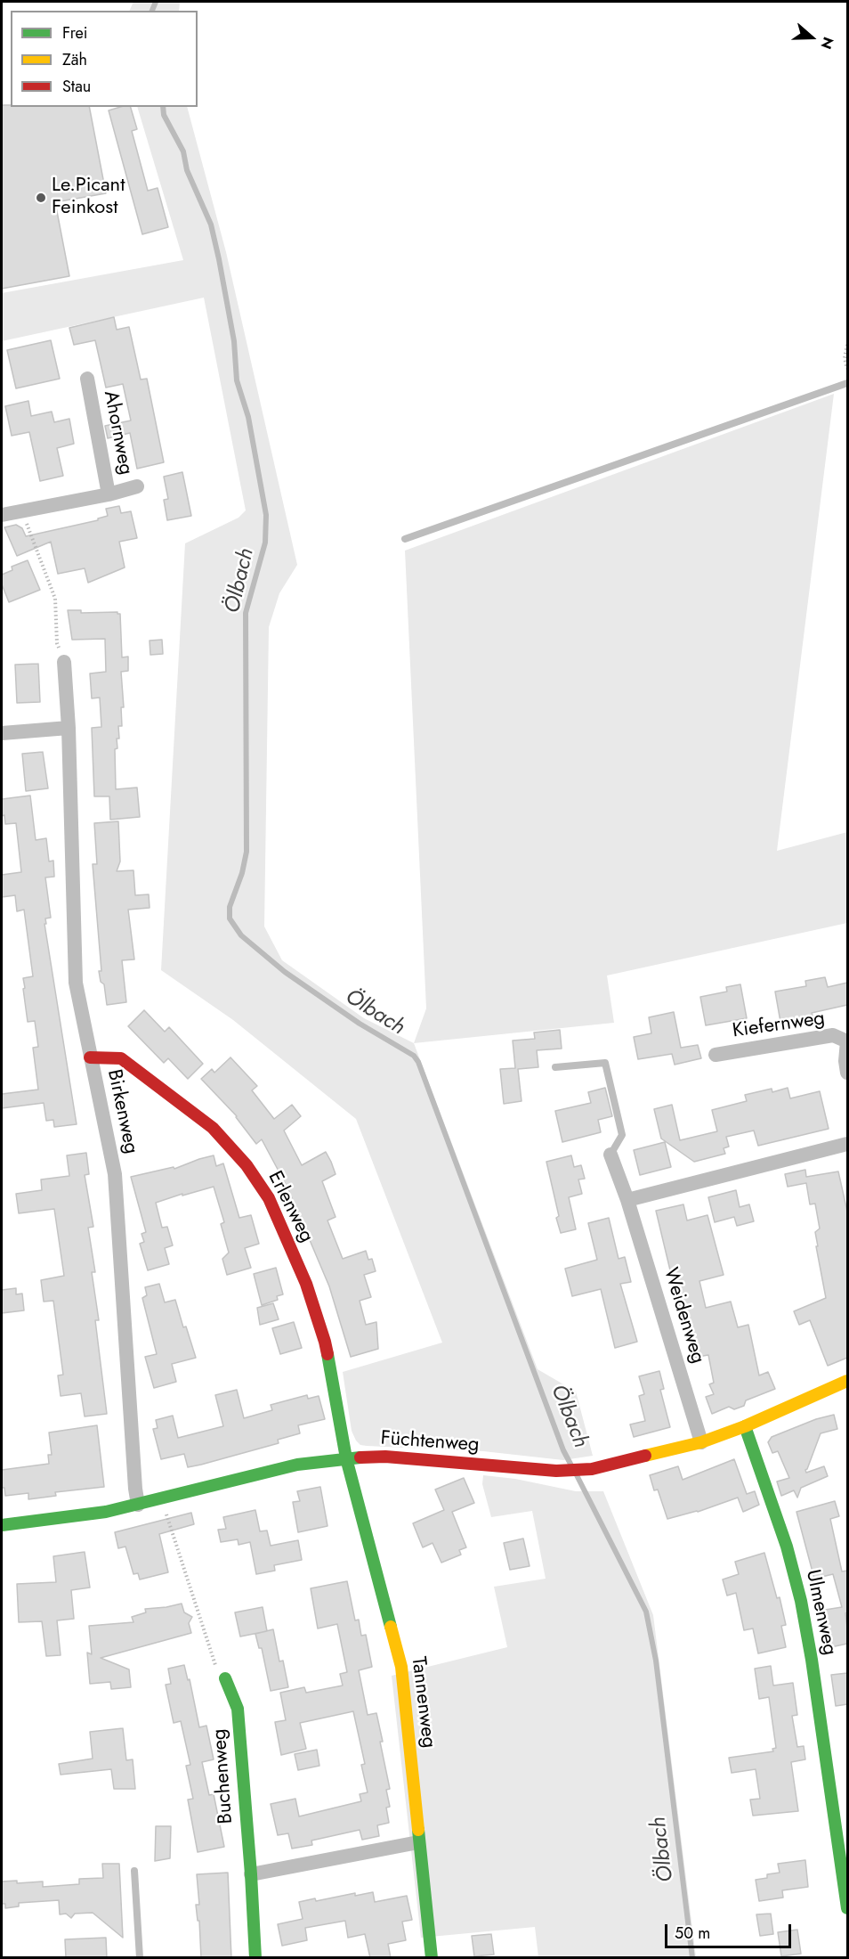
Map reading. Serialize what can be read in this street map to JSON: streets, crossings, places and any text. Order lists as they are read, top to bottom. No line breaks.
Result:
{"streets":{"street":["Ahornweg","Kiefernweg","Birkenweg","Erlenweg","Weidenweg","Füchtenweg","Ulmenweg","Tannenweg","Buchenweg"]},"crossings":[["Birkenweg","Erlenweg"],["Birkenweg","Füchtenweg"],["Erlenweg","Füchtenweg"],["Erlenweg","Tannenweg"],["Weidenweg","Füchtenweg"],["Füchtenweg","Ulmenweg"],["Füchtenweg","Tannenweg"]],"water":["Ölbach"],"places":["Le.Picant Feinkost"],"legend":["Frei","Zäh","Stau"],"scale_bar":"50 m","north":"right"}
